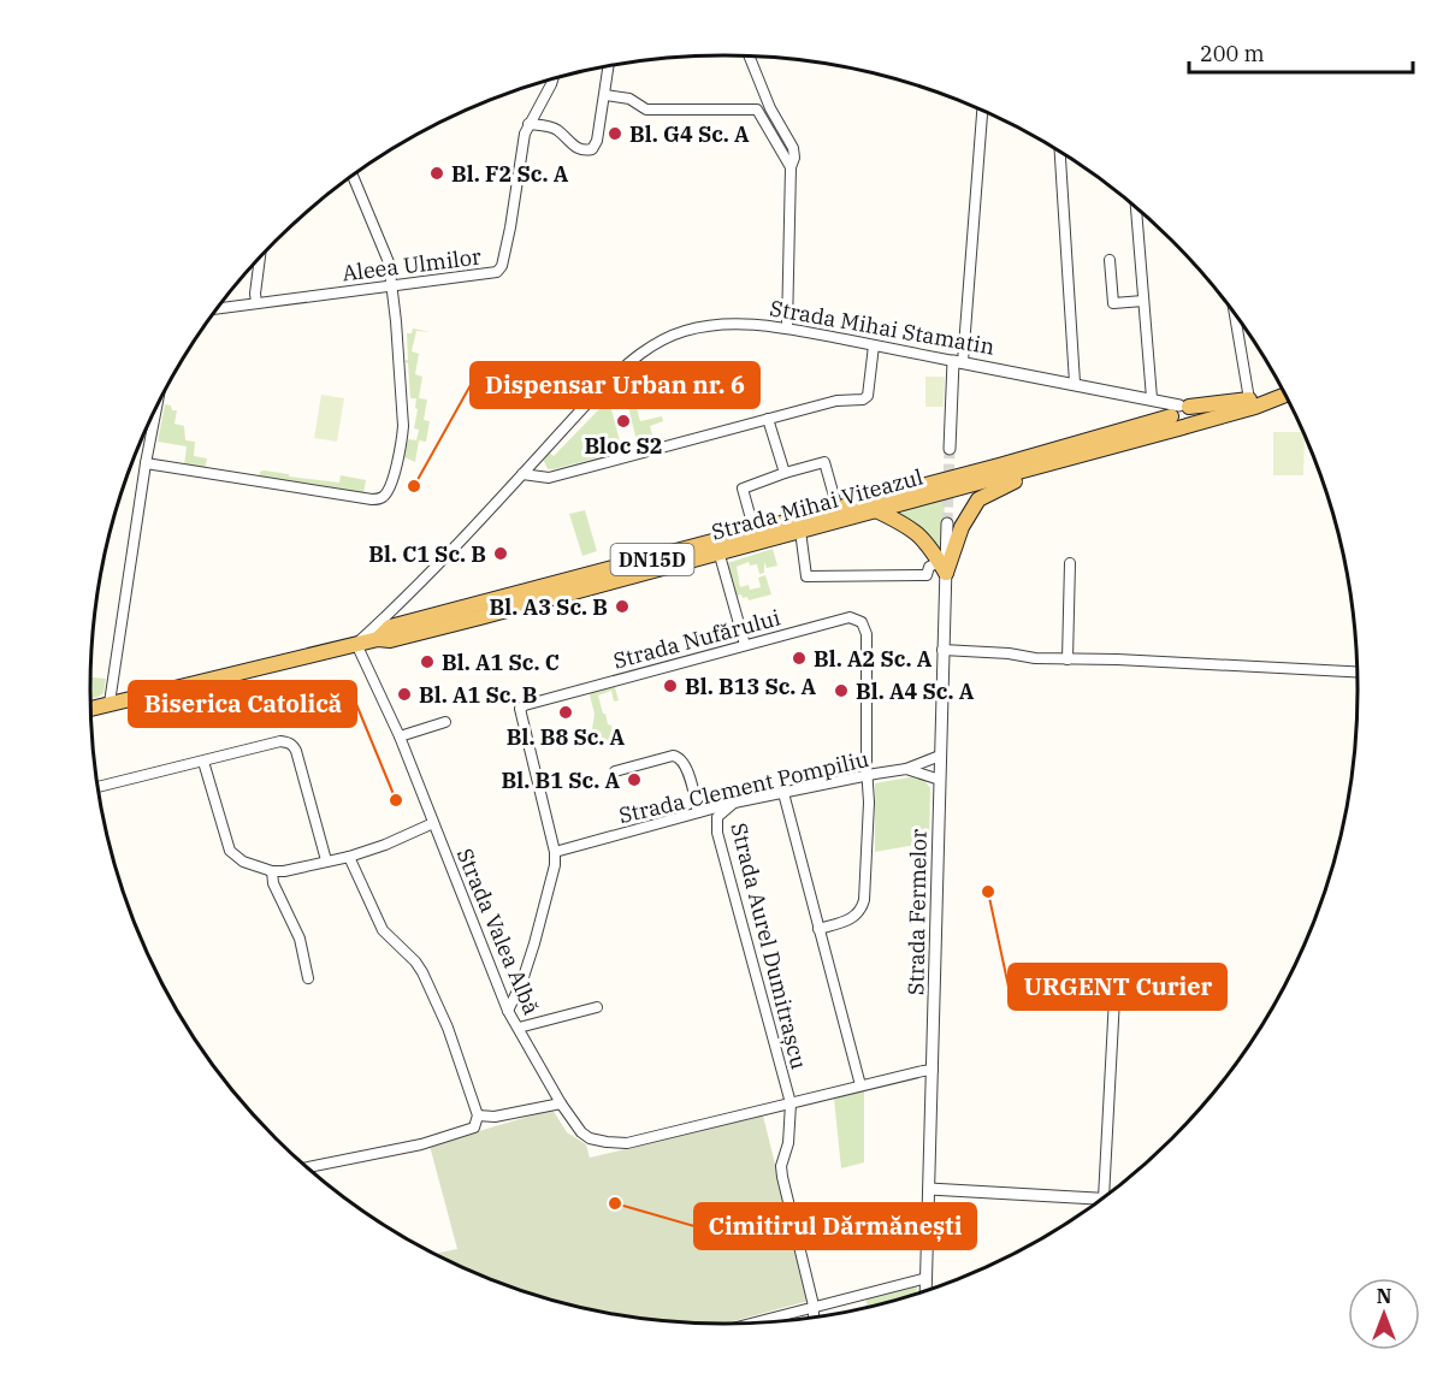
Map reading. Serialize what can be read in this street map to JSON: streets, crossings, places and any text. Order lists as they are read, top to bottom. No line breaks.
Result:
{"streets":{"main road":["Strada Mihai Viteazul","DN15D"],"street":["Aleea Ulmilor","Strada Mihai Stamatin","Strada Nufărului","Strada Clement Pompiliu","Strada Fermelor","Strada Valea Albă","Strada Aurel Dumitrașcu"]},"crossings":[["Strada Mihai Stamatin","Strada Mihai Viteazul"],["Strada Mihai Stamatin","Strada Valea Albă"],["Strada Mihai Viteazul","Strada Valea Albă"],["Strada Nufărului","Strada Clement Pompiliu"],["Strada Nufărului","Strada Valea Albă"],["Strada Clement Pompiliu","Strada Fermelor"],["Strada Clement Pompiliu","Strada Aurel Dumitrașcu"],["Strada Fermelor","Strada Valea Albă"],["Strada Valea Albă","Strada Aurel Dumitrașcu"]],"places":["Bl. G4 Sc. A","Bl. F2 Sc. A","Bloc S2","Dispensar Urban nr. 6","Bl. C1 Sc. B","Bl. A3 Sc. B","Bl. A2 Sc. A","Bl. A1 Sc. C","Bl. B13 Sc. A","Bl. A4 Sc. A","Bl. A1 Sc. B","Bl. B8 Sc. A","Bl. B1 Sc. A","Biserica Catolică","URGENT Curier","Cimitirul Dărmănești"],"scale_bar":"200 m","north":"top"}
